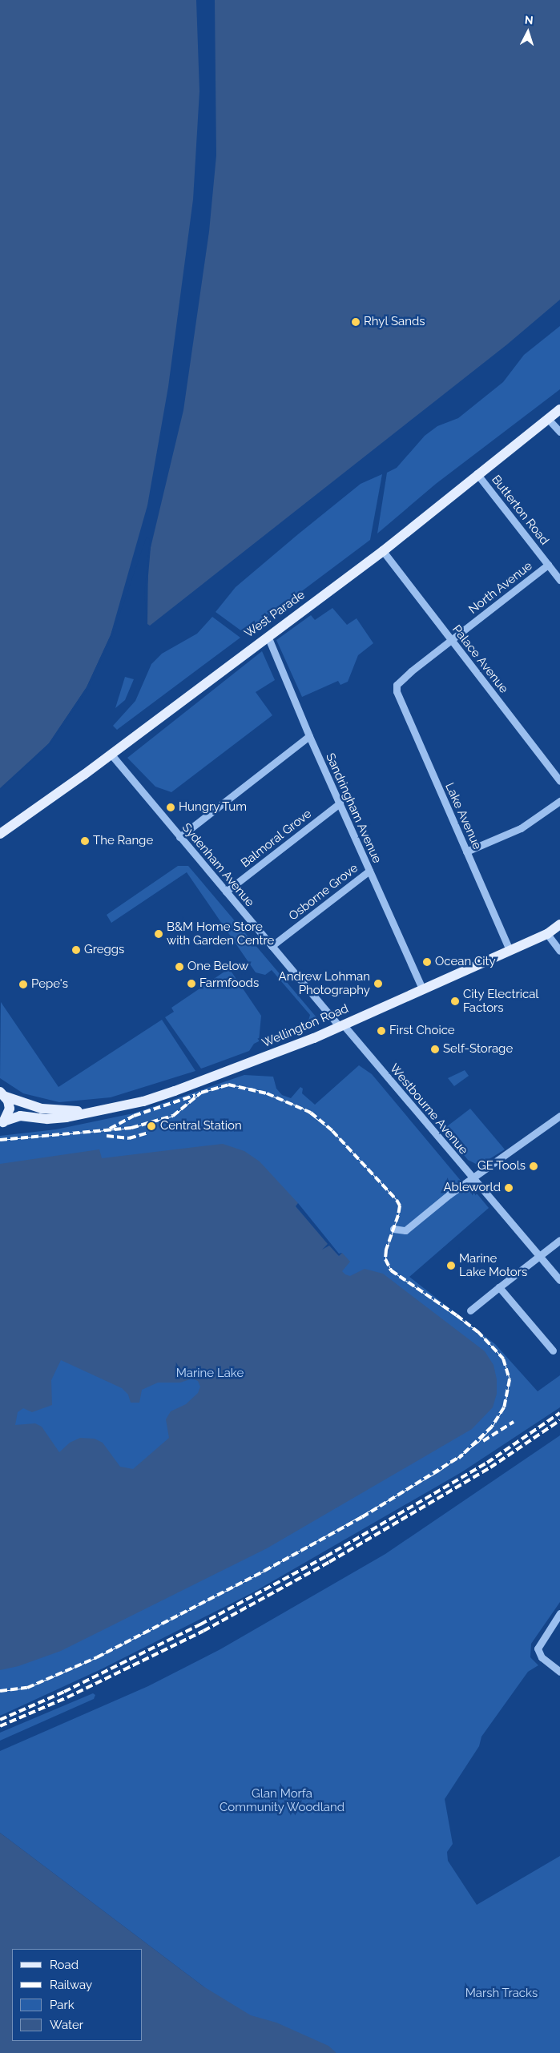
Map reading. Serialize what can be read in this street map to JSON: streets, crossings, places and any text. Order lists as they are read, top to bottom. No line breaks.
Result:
{"streets":{"main road":["West Parade","Wellington Road"],"street":["Butterton Road","North Avenue","Palace Avenue","Sandringham Avenue","Lake Avenue","Balmoral Grove","Sydenham Avenue","Osborne Grove","Westbourne Avenue"]},"crossings":[["Butterton Road","North Avenue"],["Butterton Road","West Parade"],["North Avenue","Palace Avenue"],["North Avenue","Lake Avenue"],["West Parade","Palace Avenue"],["West Parade","Sandringham Avenue"],["West Parade","Sydenham Avenue"],["Sandringham Avenue","Balmoral Grove"],["Sandringham Avenue","Osborne Grove"],["Sandringham Avenue","Wellington Road"],["Lake Avenue","Wellington Road"],["Balmoral Grove","Sydenham Avenue"],["Sydenham Avenue","Osborne Grove"],["Sydenham Avenue","Wellington Road"],["Sydenham Avenue","Westbourne Avenue"],["Wellington Road","Westbourne Avenue"]],"parks":["Marine Lake","Glan Morfa Community Woodland","Marsh Tracks"],"places":["Rhyl Sands","Hungry Tum","The Range","B&M Home Store with Garden Centre","Greggs","Ocean City","One Below","Farmfoods","Andrew Lohman Photography","Pepe's","City Electrical Factors","First Choice","Self-Storage","Central Station","GE Tools","Ableworld","Marine Lake Motors"],"legend":["Road","Railway","Park","Water"],"north":"top"}
